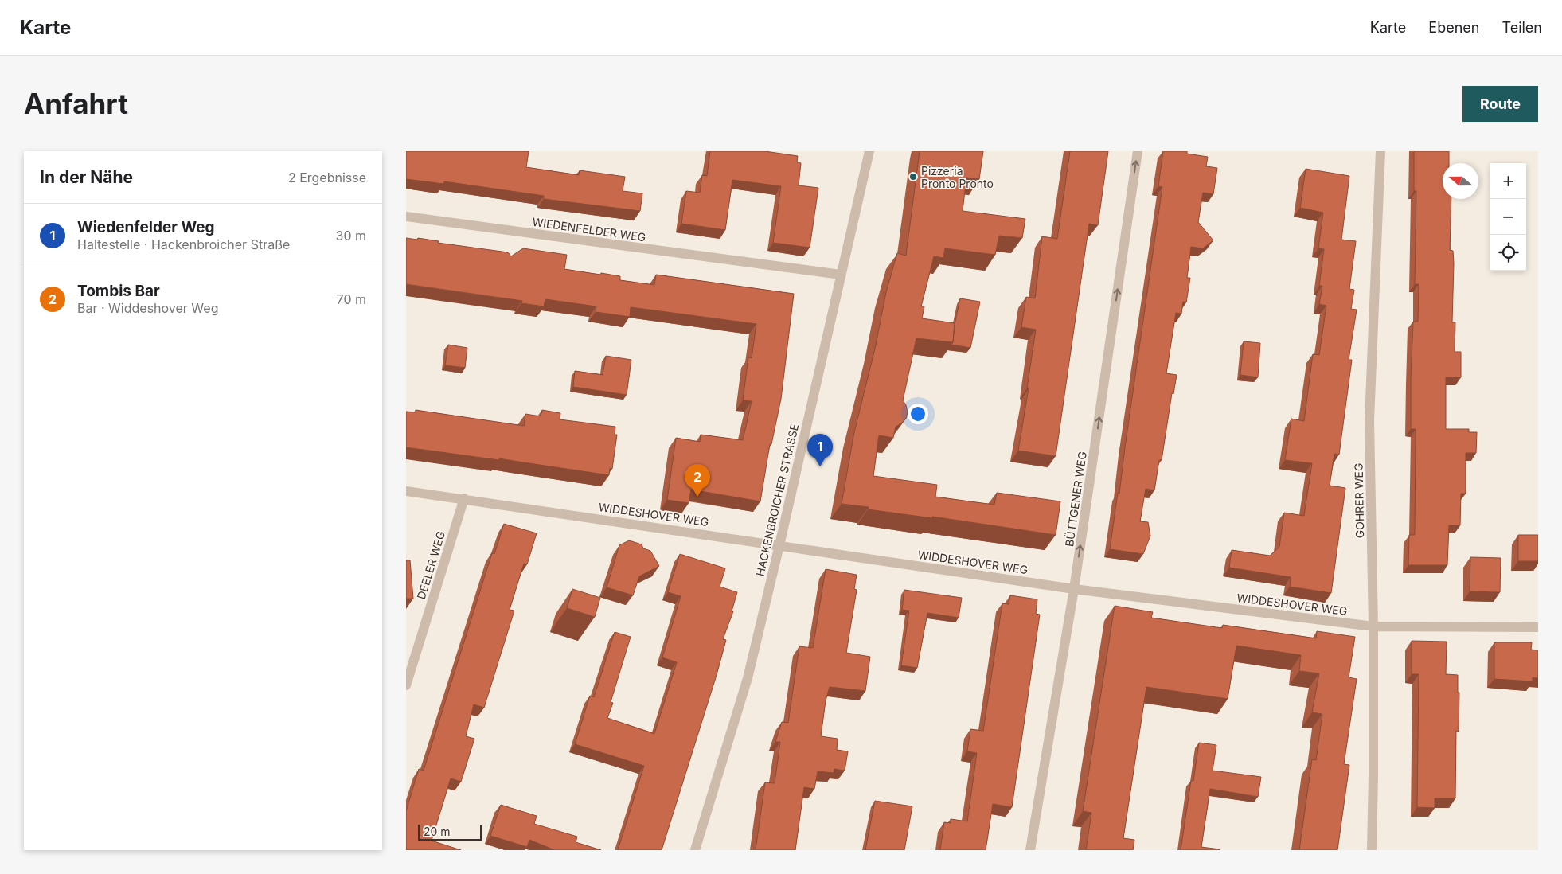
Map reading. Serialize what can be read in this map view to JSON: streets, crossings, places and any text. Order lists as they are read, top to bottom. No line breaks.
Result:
{"streets":{"street":["WIEDENFELDER WEG","BÜTTGENER WEG","HACKENBROICHER STRASSE","GOHRER WEG","WIDDESHOVER WEG","DEELER WEG"]},"crossings":[["WIEDENFELDER WEG","HACKENBROICHER STRASSE"],["BÜTTGENER WEG","WIDDESHOVER WEG"],["HACKENBROICHER STRASSE","WIDDESHOVER WEG"],["GOHRER WEG","WIDDESHOVER WEG"],["WIDDESHOVER WEG","DEELER WEG"]],"one_way":["BÜTTGENER WEG"],"places":["Pizzeria Pronto Pronto"],"scale_bar":"20 m","north":"left","page":{"header":"Karte","nav":["Karte","Ebenen","Teilen"],"buttons":"Route","title":"Anfahrt","heading":["In der Nähe","2 Ergebnisse"],"map_buttons":["+","−"],"list":[{"mark":"1","name":"Wiedenfelder Weg","note":"Haltestelle · Hackenbroicher Straße","value":"30 m"},{"mark":"2","name":"Tombis Bar","note":"Bar · Widdeshover Weg","value":"70 m"}],"pins":["1","2"],"scale":"20 m"}}
